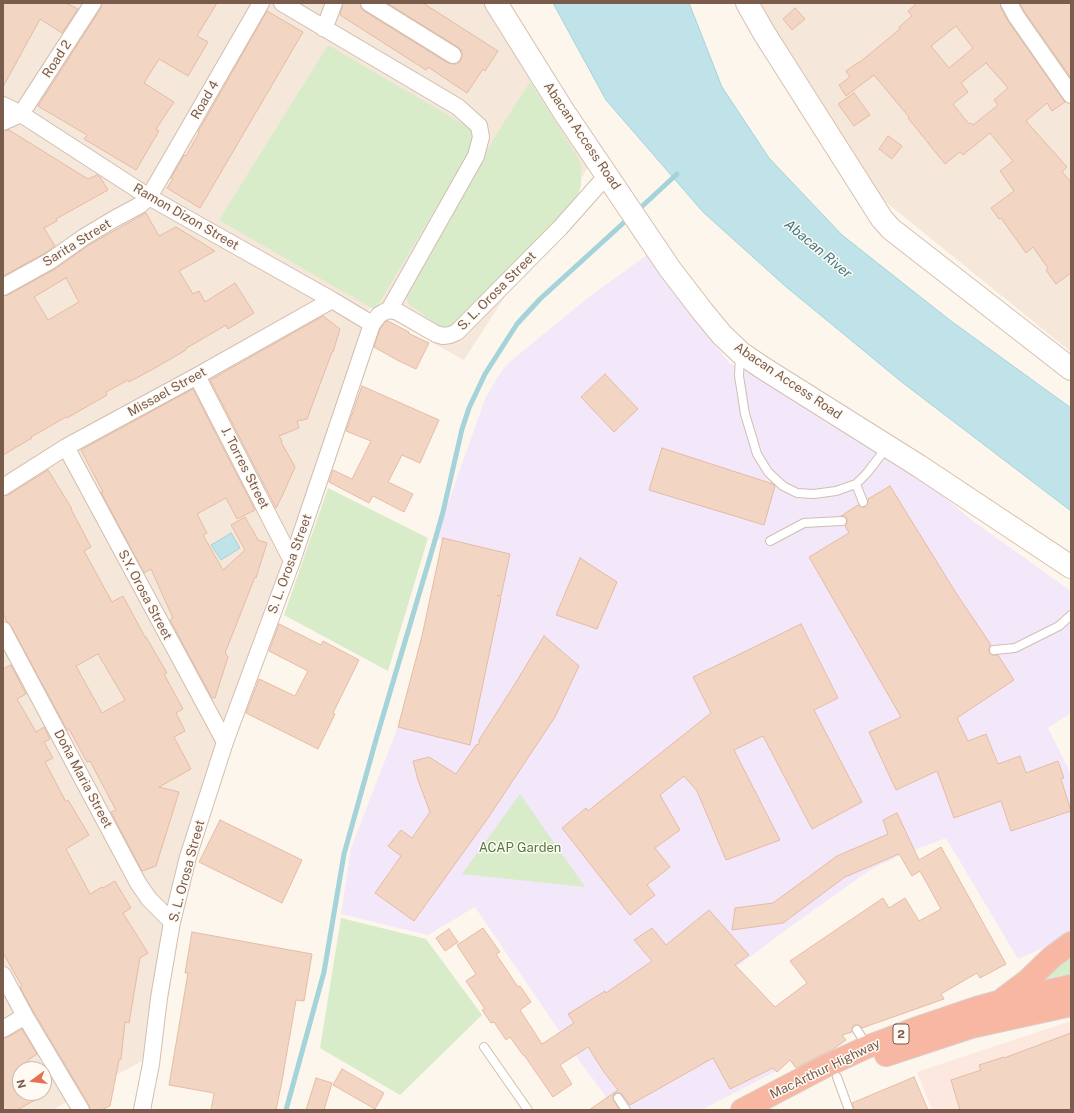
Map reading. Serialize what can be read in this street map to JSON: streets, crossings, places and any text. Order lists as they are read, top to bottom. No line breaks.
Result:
{"streets":{"highway":["2","MacArthur Highway"],"street":["Road 2","Road 4","Abacan Access Road","Ramon Dizon Street","Sarita Street","S. L. Orosa Street","Missael Street","J. Torres Street","S.Y. Orosa Street","Doña Maria Street"]},"crossings":[["Road 2","Ramon Dizon Street"],["Road 4","Ramon Dizon Street"],["Road 4","Sarita Street"],["Abacan Access Road","S. L. Orosa Street"],["Ramon Dizon Street","Sarita Street"],["Ramon Dizon Street","S. L. Orosa Street"],["Ramon Dizon Street","Missael Street"],["S. L. Orosa Street","J. Torres Street"],["S. L. Orosa Street","S.Y. Orosa Street"],["S. L. Orosa Street","Doña Maria Street"],["Missael Street","J. Torres Street"],["Missael Street","S.Y. Orosa Street"]],"water":["Abacan River"],"parks":["ACAP Garden"],"north":"left"}
